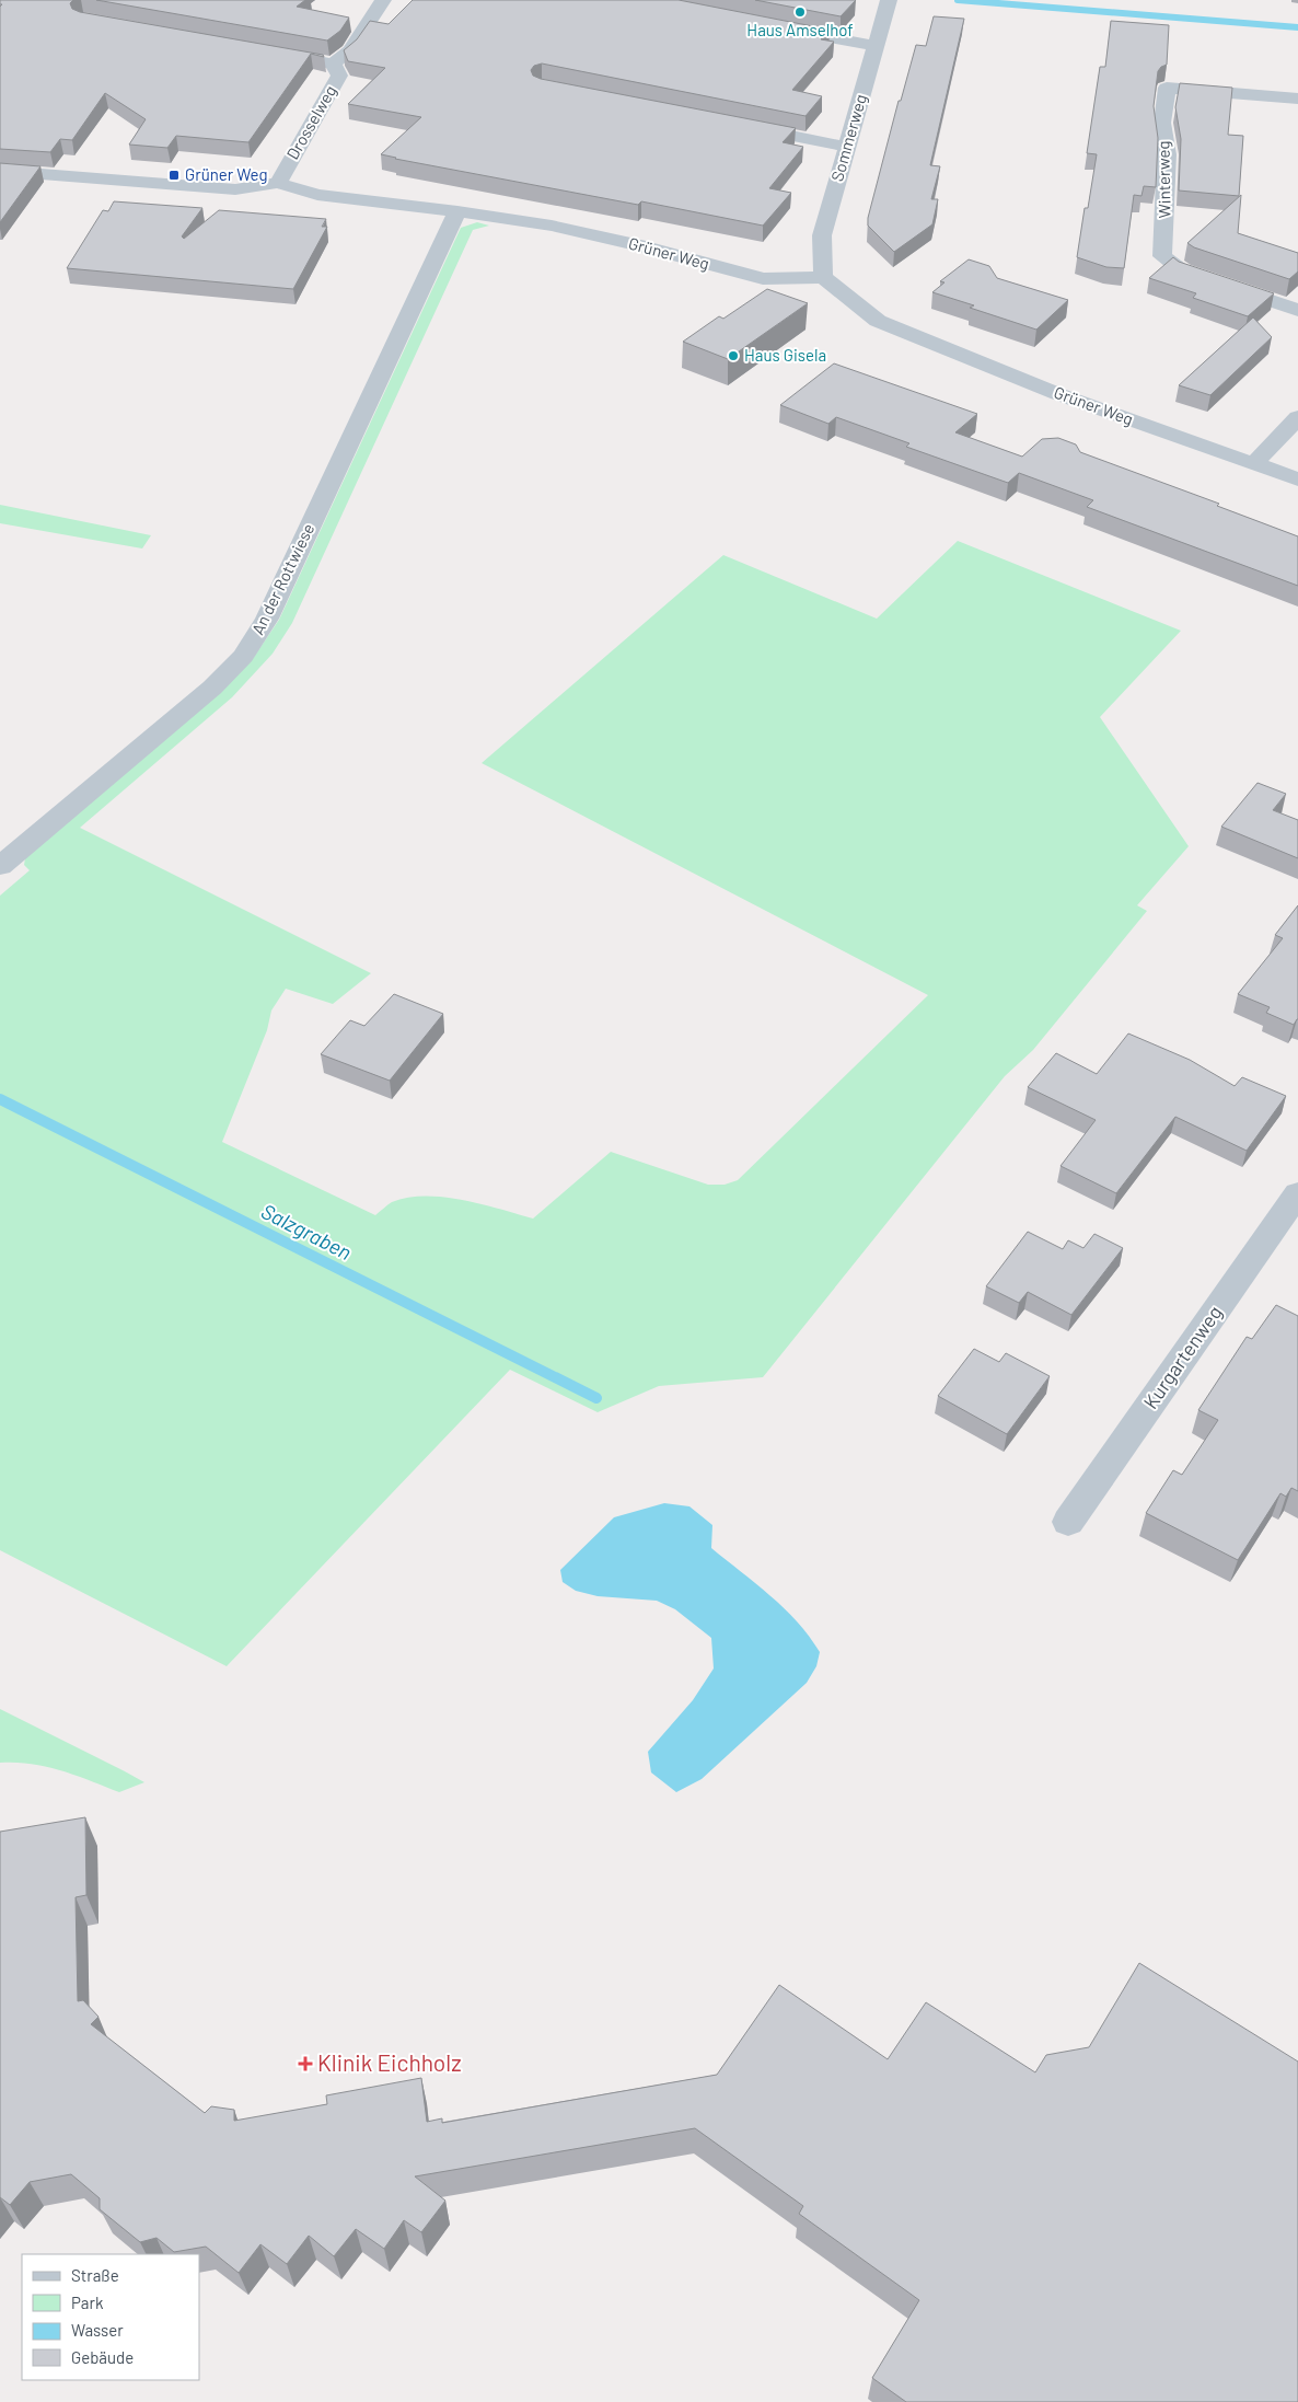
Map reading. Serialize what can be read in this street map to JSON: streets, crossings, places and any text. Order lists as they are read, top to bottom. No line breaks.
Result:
{"streets":{"street":["Drosselweg","Sommerweg","Winterweg","Grüner Weg","An der Rottwiese","Kurgartenweg"]},"crossings":[["Drosselweg","Grüner Weg"],["Sommerweg","Grüner Weg"],["Grüner Weg","An der Rottwiese"]],"water":["Salzgraben"],"places":{"other":["Haus Amselhof","Haus Gisela"],"transit":["Grüner Weg"],"health":["Klinik Eichholz"]},"legend":["Straße","Park","Wasser","Gebäude"]}
